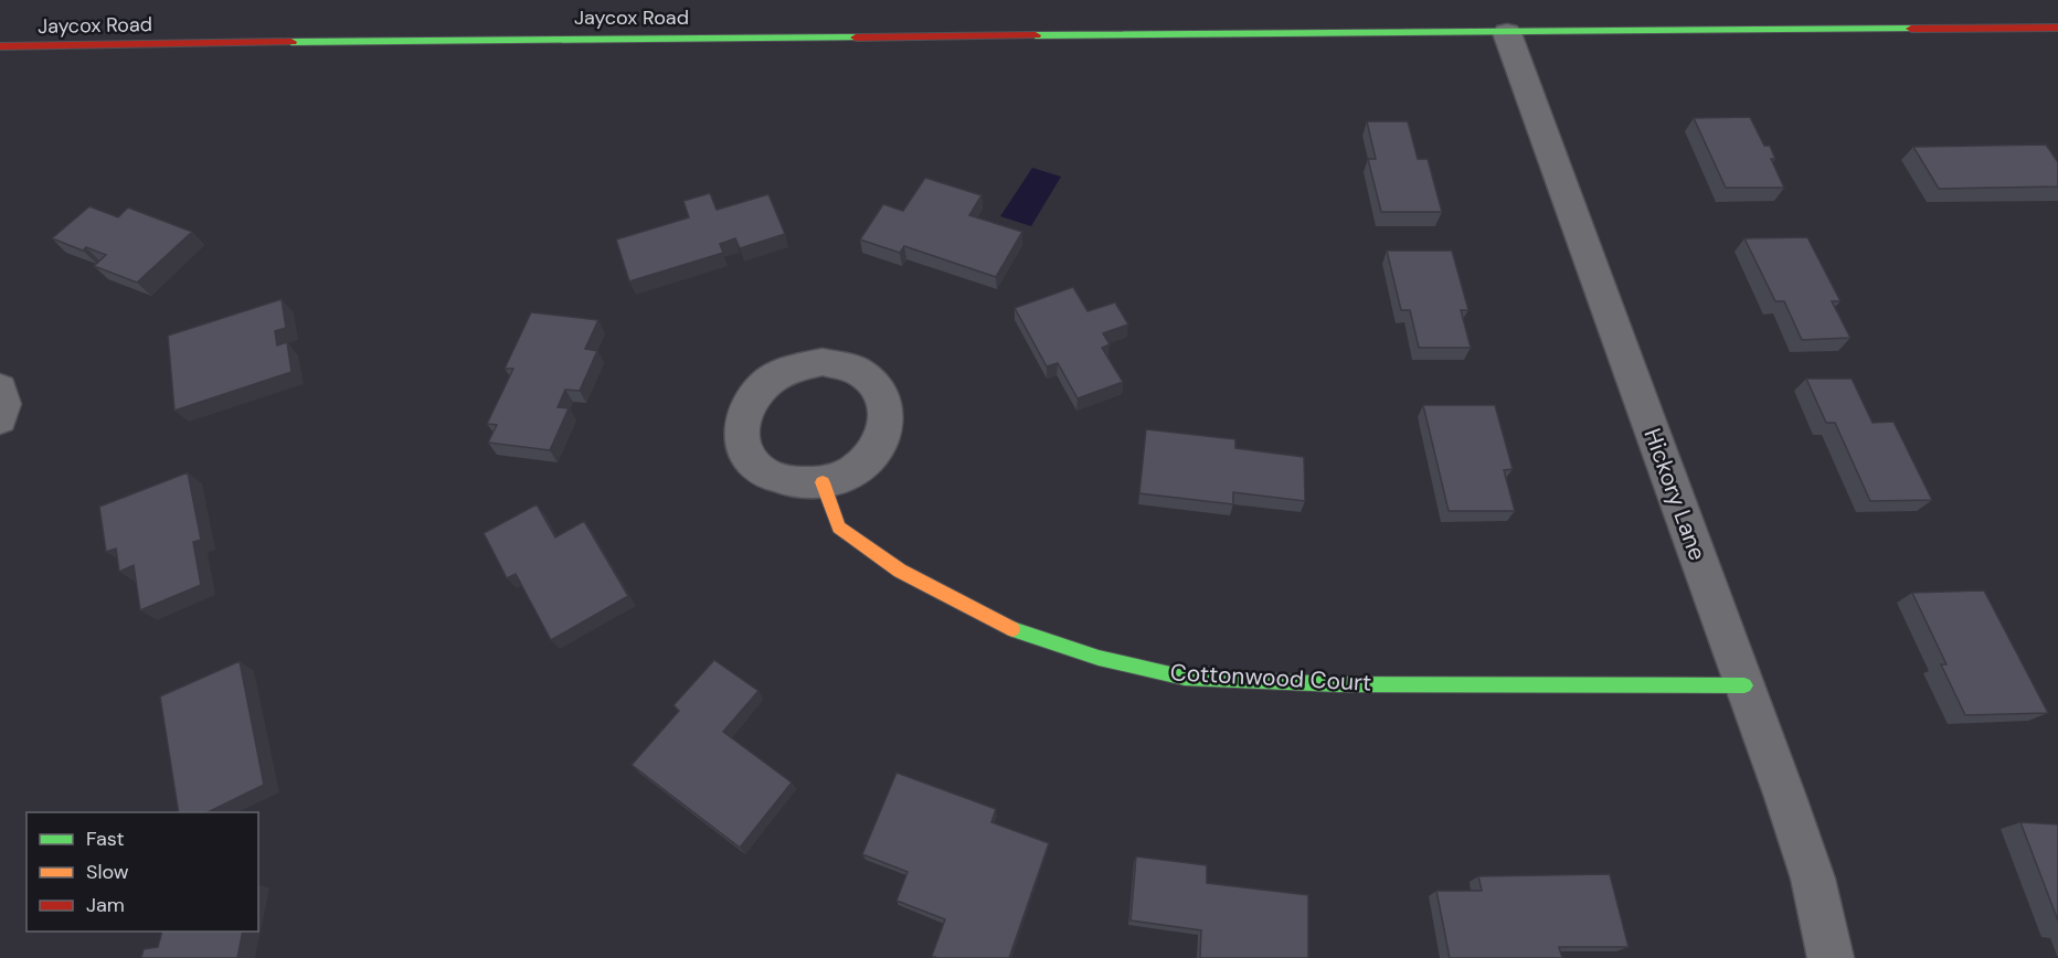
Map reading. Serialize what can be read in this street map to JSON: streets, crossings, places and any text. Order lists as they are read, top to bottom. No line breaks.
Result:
{"streets":{"street":["Jaycox Road","Hickory Lane","Cottonwood Court"]},"crossings":[["Jaycox Road","Hickory Lane"],["Hickory Lane","Cottonwood Court"]],"legend":["Fast","Slow","Jam"]}
